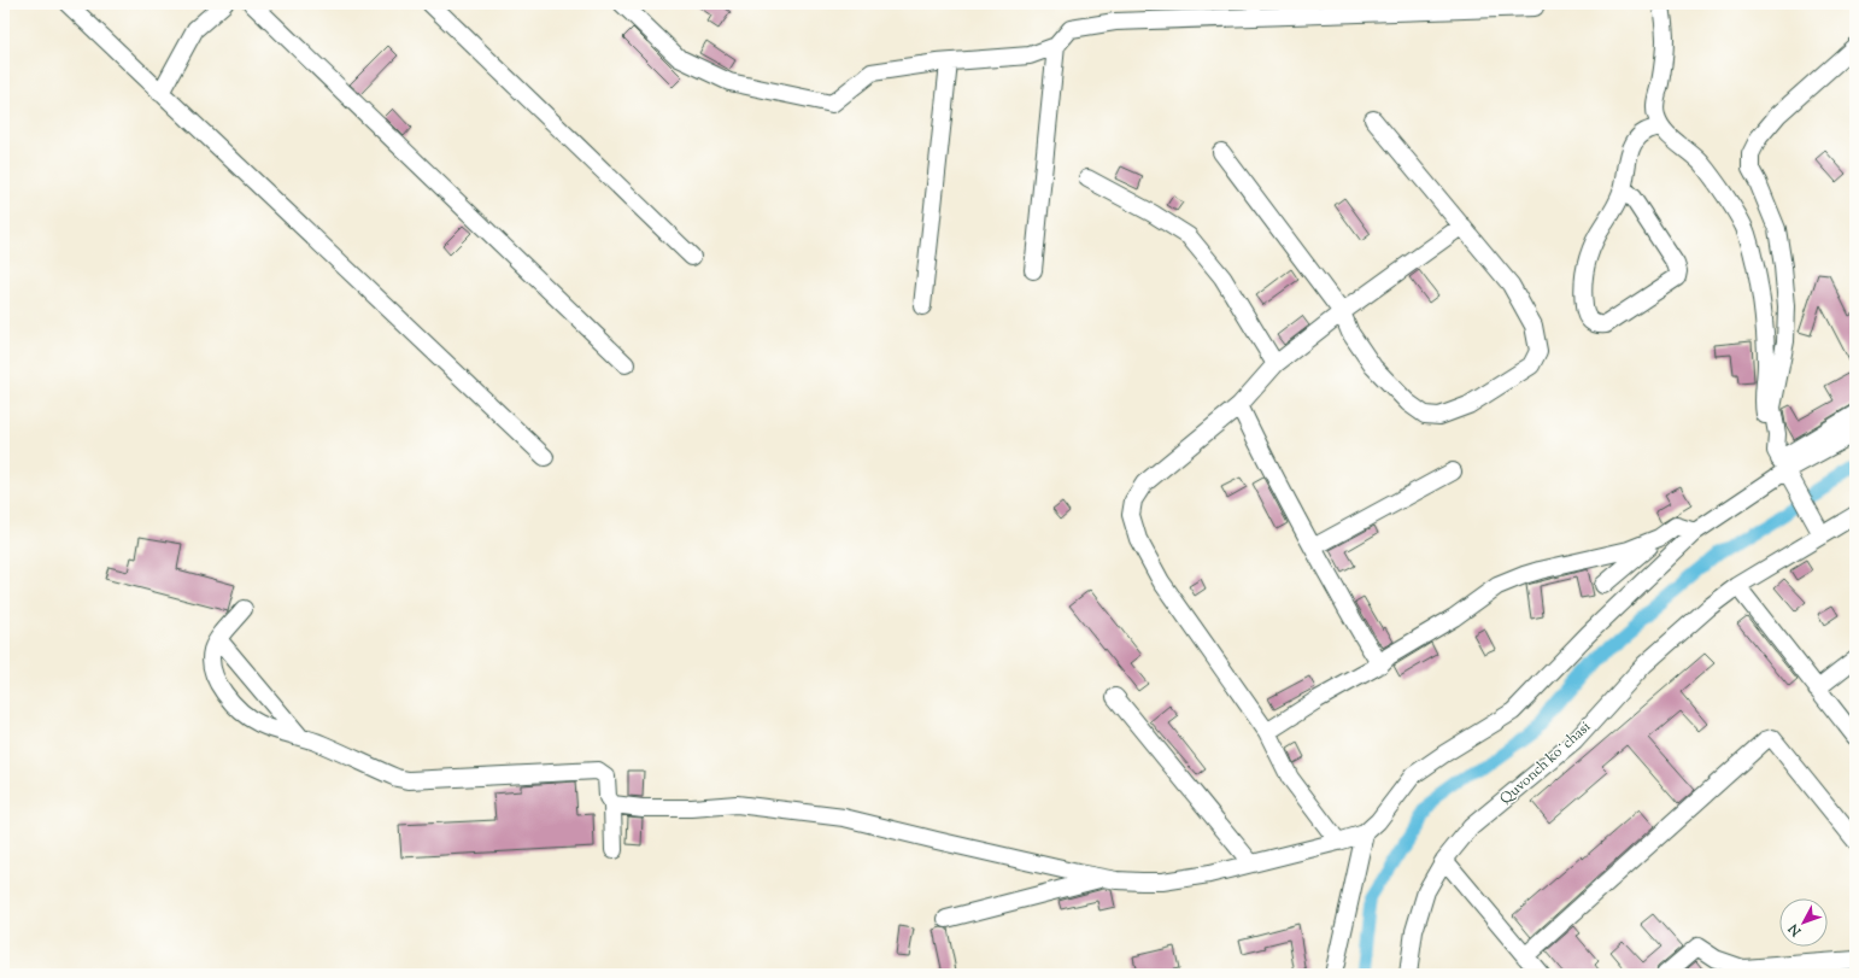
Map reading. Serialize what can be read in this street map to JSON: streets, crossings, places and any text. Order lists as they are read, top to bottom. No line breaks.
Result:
{"streets":{"street":["Quvonch koʻchasi"]},"north":"bottom left"}
